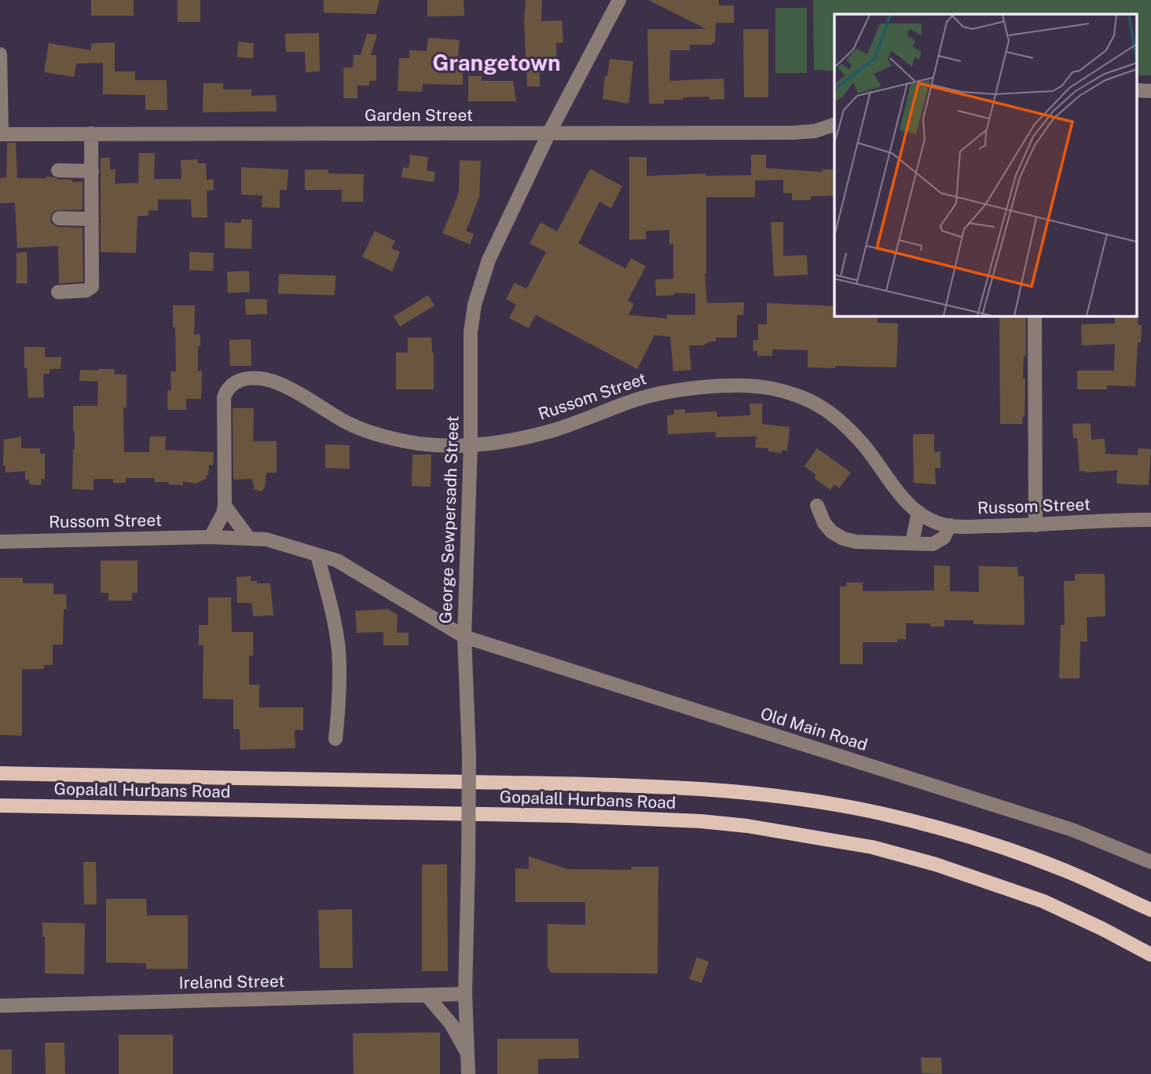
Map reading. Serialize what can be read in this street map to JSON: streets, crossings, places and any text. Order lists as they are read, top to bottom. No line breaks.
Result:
{"streets":{"main road":["Gopalall Hurbans Road"],"street":["Garden Street","Russom Street","George Sewpersadh Street","Old Main Road","Ireland Street"]},"crossings":[["Garden Street","George Sewpersadh Street"],["Russom Street","George Sewpersadh Street"],["Russom Street","Old Main Road"],["George Sewpersadh Street","Old Main Road"],["George Sewpersadh Street","Ireland Street"]],"districts":["Grangetown"]}
